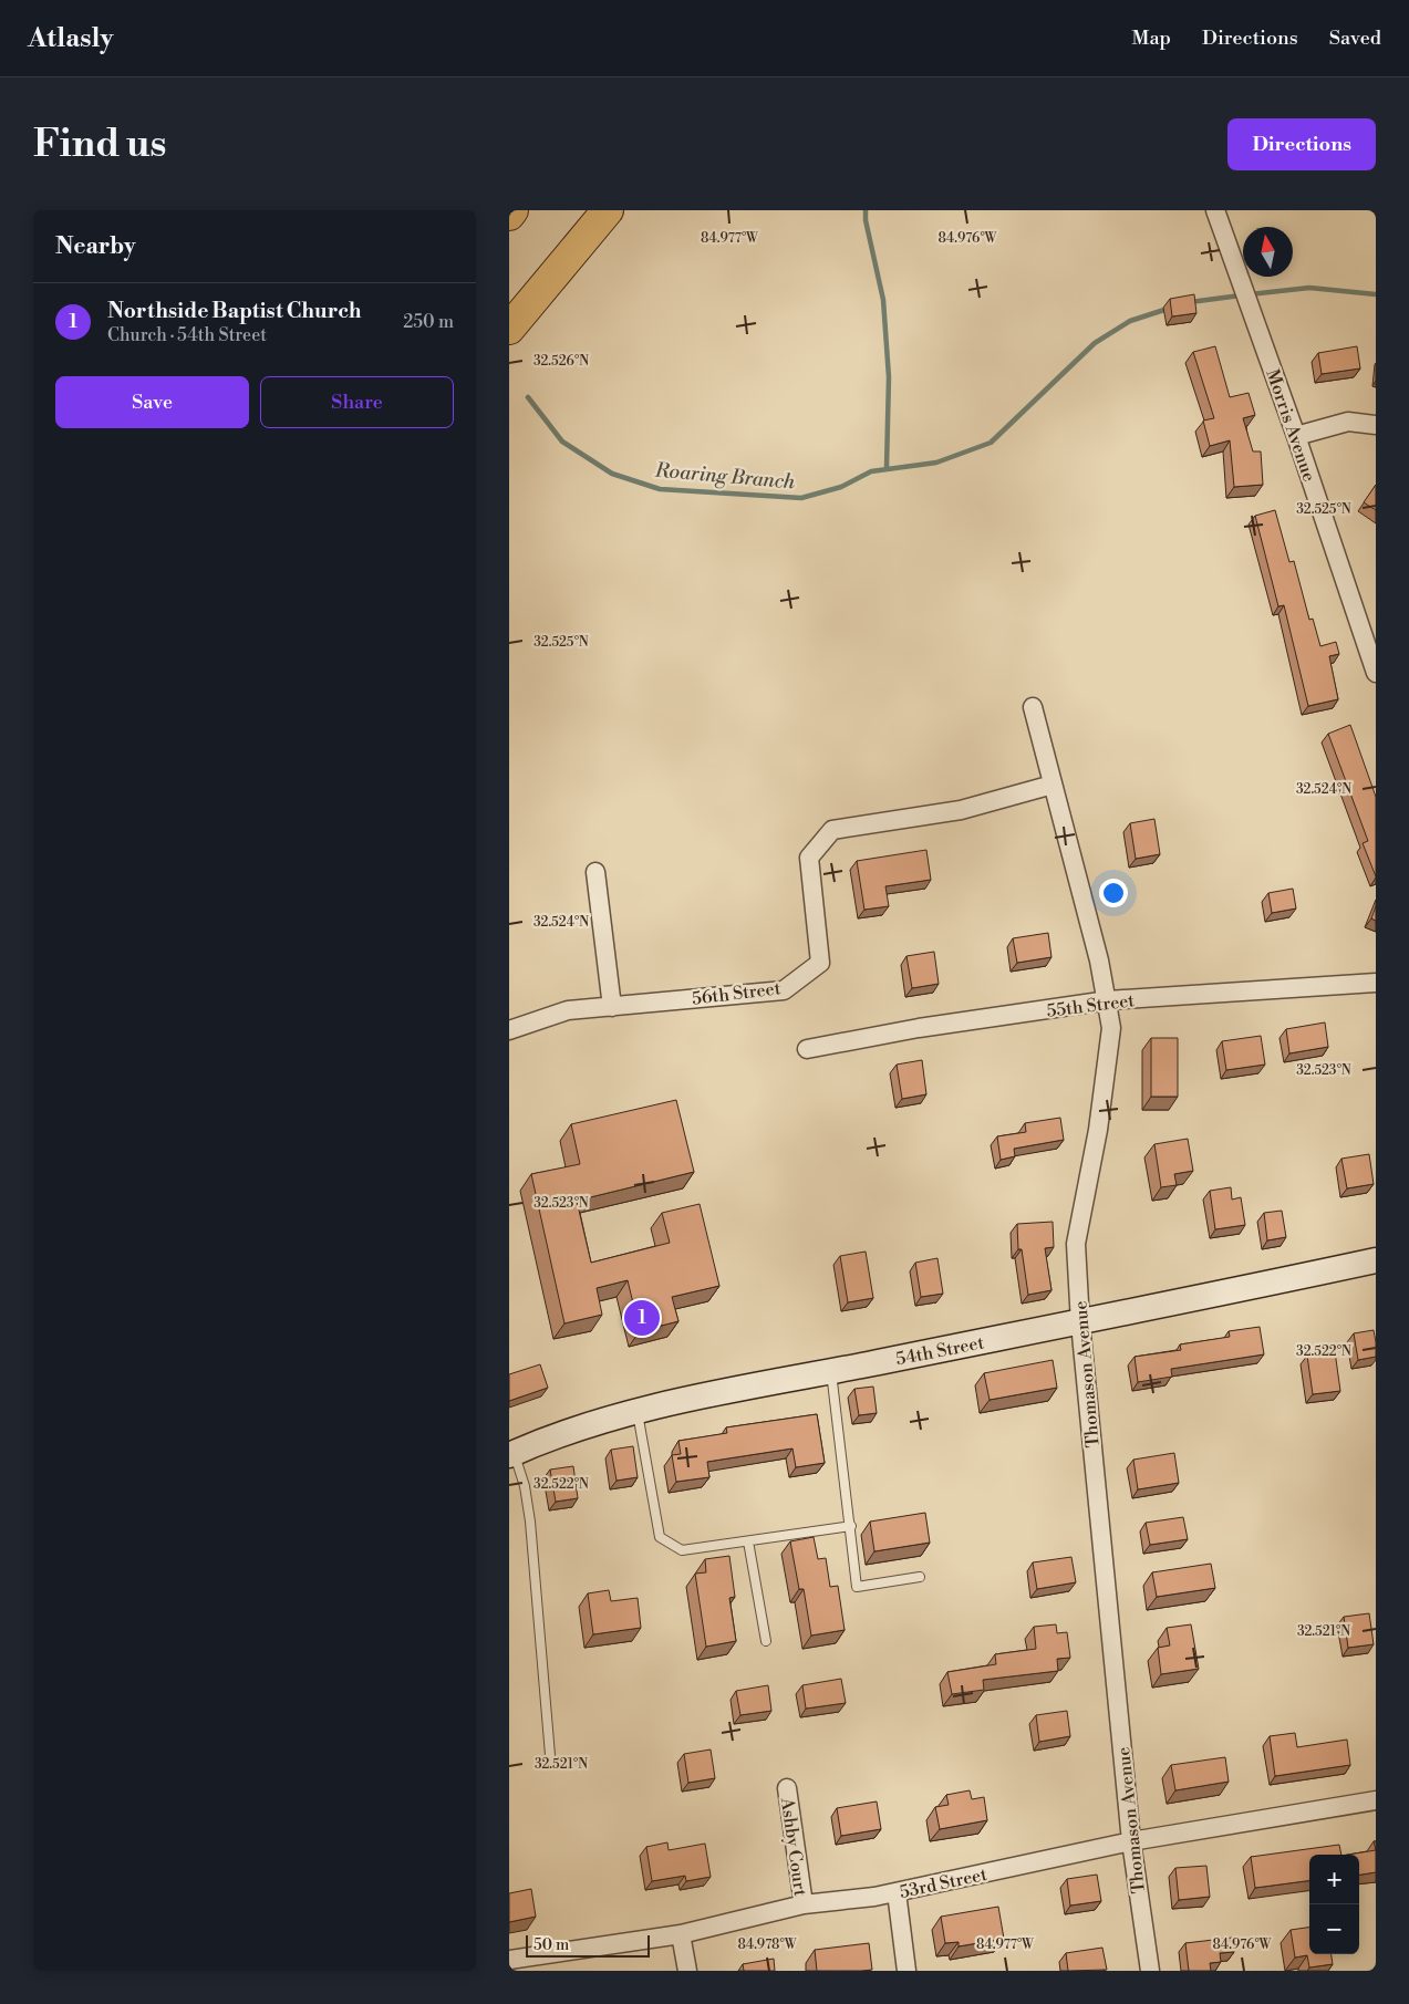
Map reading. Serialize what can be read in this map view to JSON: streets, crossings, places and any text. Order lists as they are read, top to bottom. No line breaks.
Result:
{"streets":{"main road":["54th Street"],"street":["Morris Avenue","56th Street","55th Street","Thomason Avenue","Ashby Court","53rd Street"]},"crossings":[["56th Street","Thomason Avenue"],["55th Street","Thomason Avenue"],["54th Street","Thomason Avenue"],["Thomason Avenue","53rd Street"],["Ashby Court","53rd Street"]],"water":["Roaring Branch"],"scale_bar":"50 m","north":"top","page":{"header":"Atlasly","nav":["Map","Directions","Saved"],"buttons":["Directions",["Save","Share"]],"title":"Find us","heading":"Nearby","list":[{"mark":"1","name":"Northside Baptist Church","note":"Church · 54th Street","value":"250 m"}],"pins":"1","map_buttons":["+","−"],"scale":"50 m"},"coordinates":["84.977°W","84.976°W","32.526°N","32.525°N","32.524°N","32.523°N","32.522°N","32.521°N","84.978°W"]}
